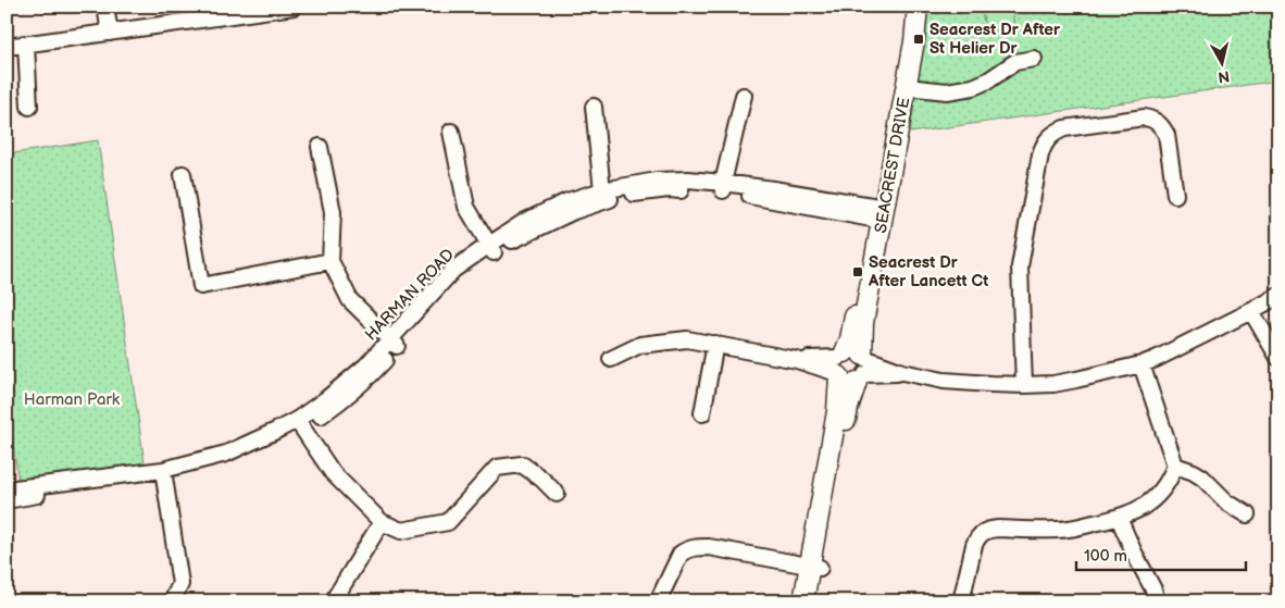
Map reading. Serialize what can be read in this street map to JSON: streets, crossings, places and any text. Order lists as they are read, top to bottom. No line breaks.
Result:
{"streets":{"main road":["SEACREST DRIVE"],"street":["HARMAN ROAD"]},"crossings":[["SEACREST DRIVE","HARMAN ROAD"]],"parks":["Harman Park"],"places":{"transit":["Seacrest Dr After St Helier Dr","Seacrest Dr After Lancett Ct"]},"scale_bar":"100 m","north":"bottom"}
